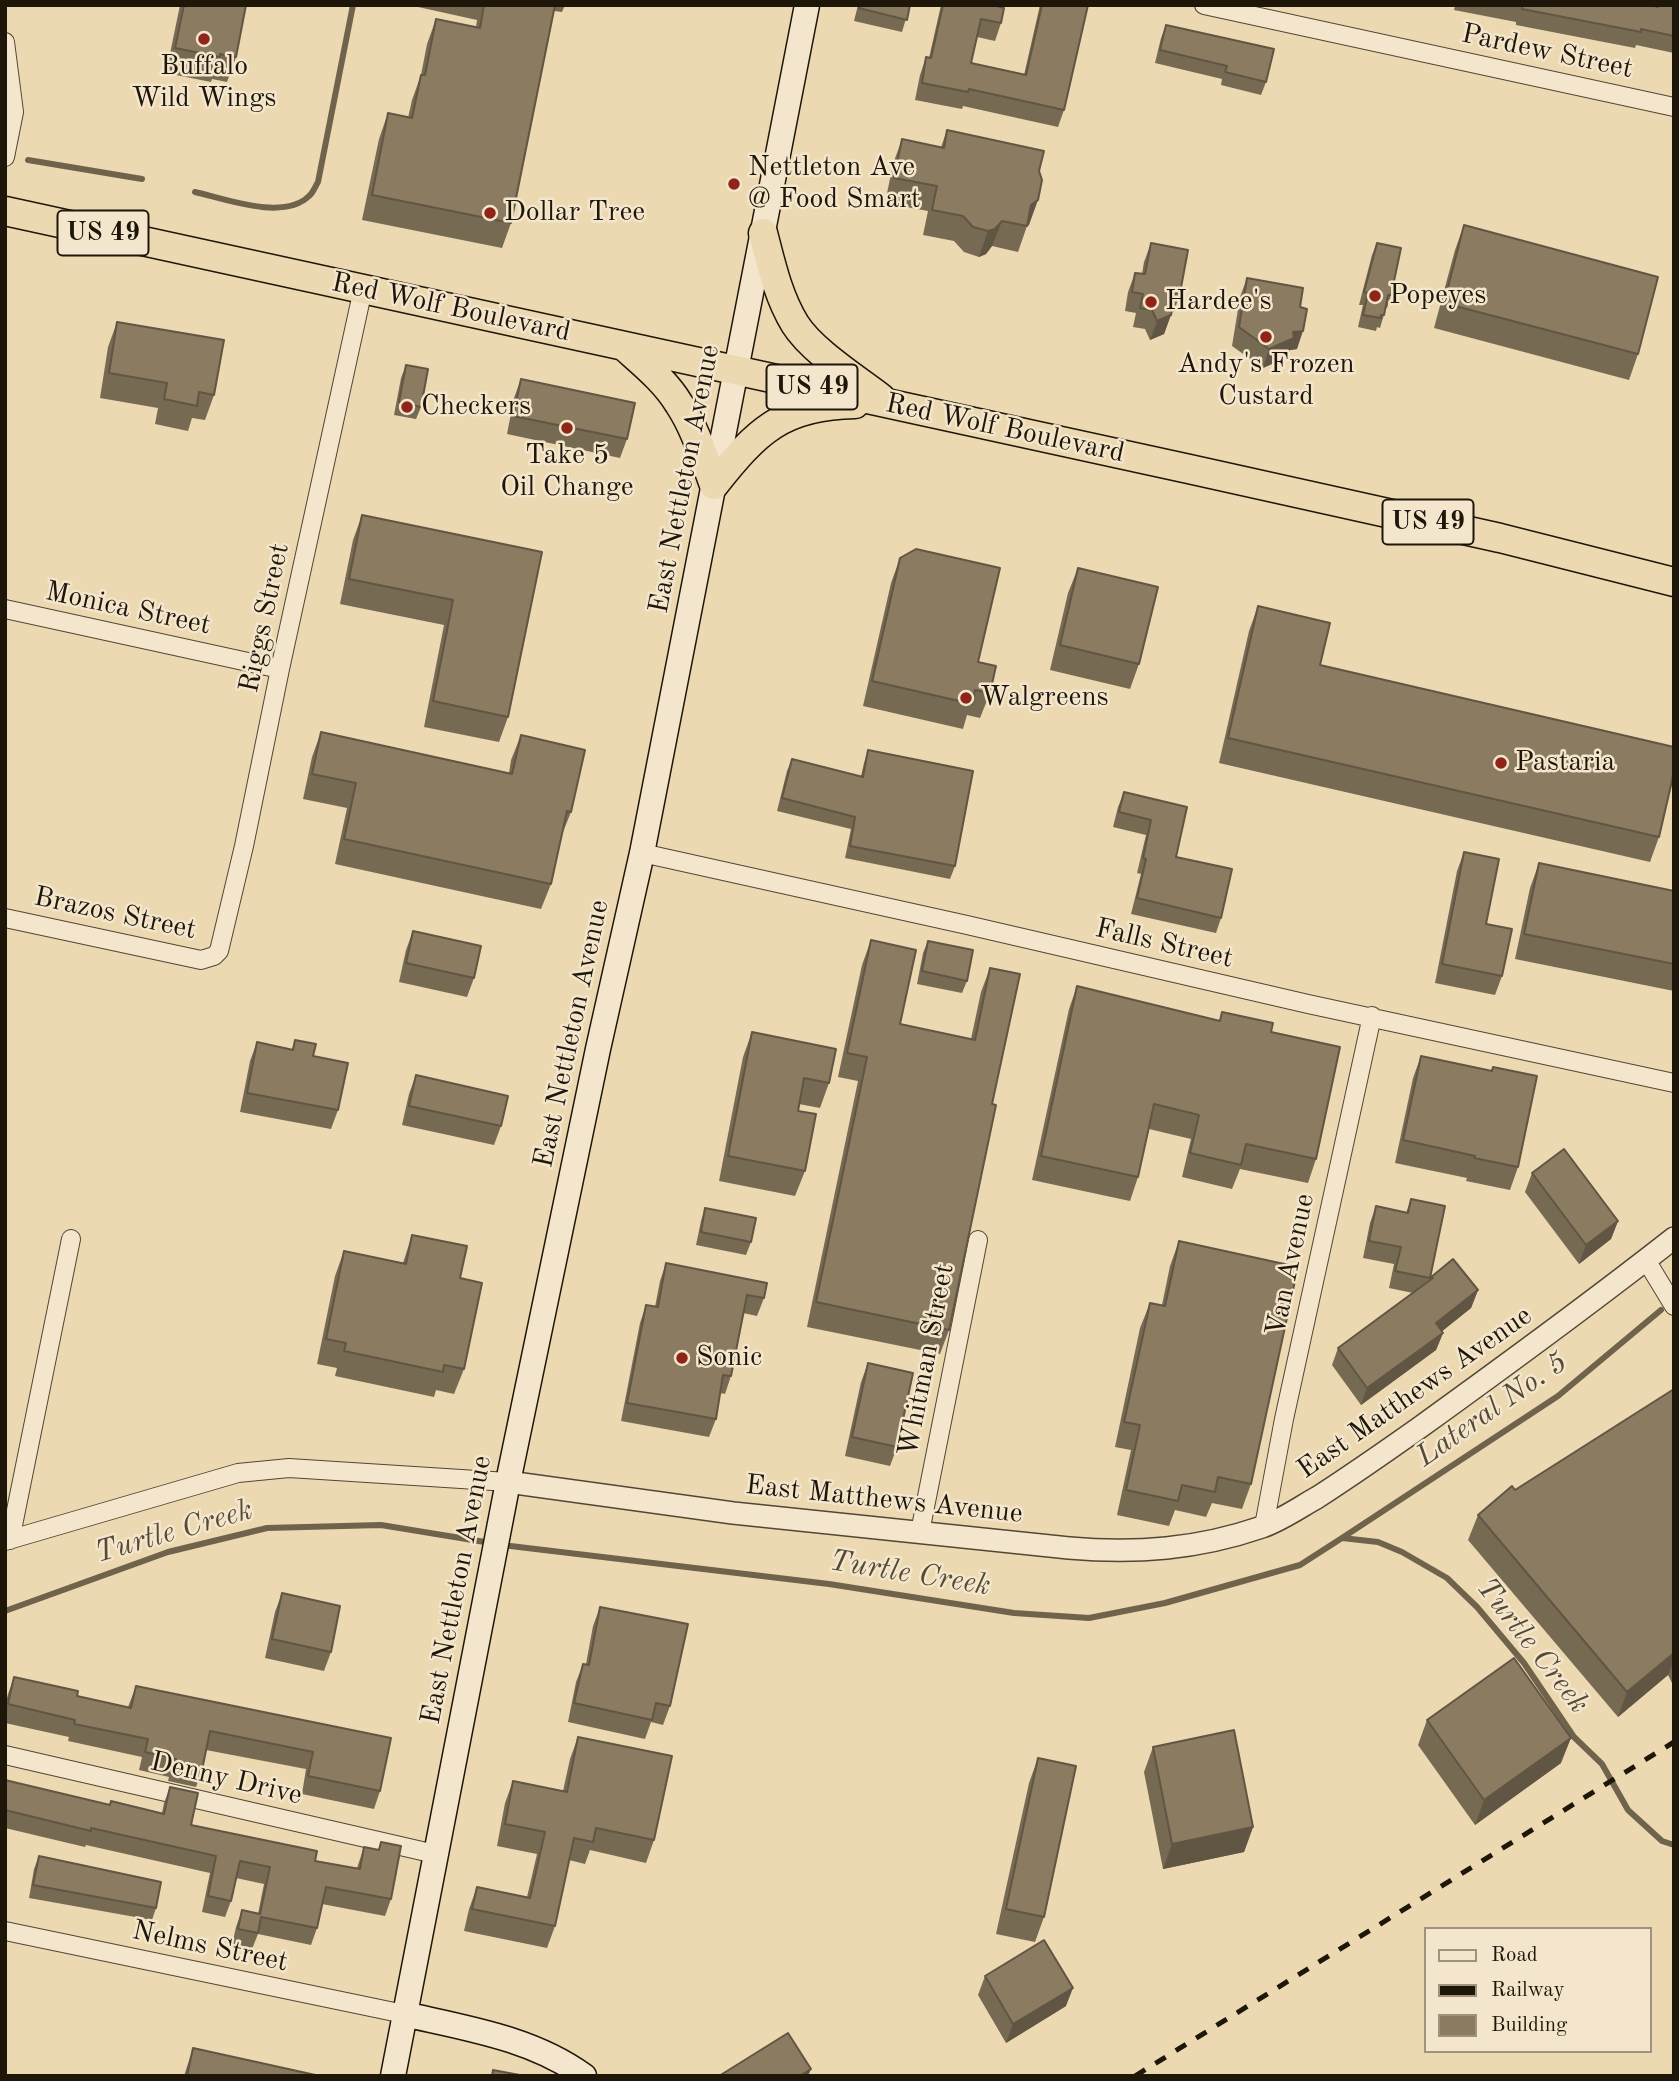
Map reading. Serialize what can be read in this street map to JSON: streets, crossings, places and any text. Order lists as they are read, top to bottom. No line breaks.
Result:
{"streets":{"highway":["US 49","Red Wolf Boulevard"],"main road":["East Nettleton Avenue"],"street":["Pardew Street","Monica Street","Riggs Street","Brazos Street","Falls Street","Van Avenue","Whitman Street","East Matthews Avenue","Denny Drive","Nelms Street"]},"crossings":[["Red Wolf Boulevard","East Nettleton Avenue"],["Red Wolf Boulevard","Riggs Street"],["East Nettleton Avenue","Falls Street"],["East Nettleton Avenue","East Matthews Avenue"],["East Nettleton Avenue","Denny Drive"],["East Nettleton Avenue","Nelms Street"],["Monica Street","Riggs Street"],["Riggs Street","Brazos Street"],["Falls Street","Van Avenue"],["Van Avenue","East Matthews Avenue"],["Whitman Street","East Matthews Avenue"]],"water":["Lateral No. 5","Turtle Creek"],"places":["Buffalo Wild Wings","Nettleton Ave @ Food Smart","Dollar Tree","Popeyes","Hardee's","Andy's Frozen Custard","Checkers","Take 5 Oil Change","Walgreens","Pastaria","Sonic"],"legend":["Road","Railway","Building"]}
